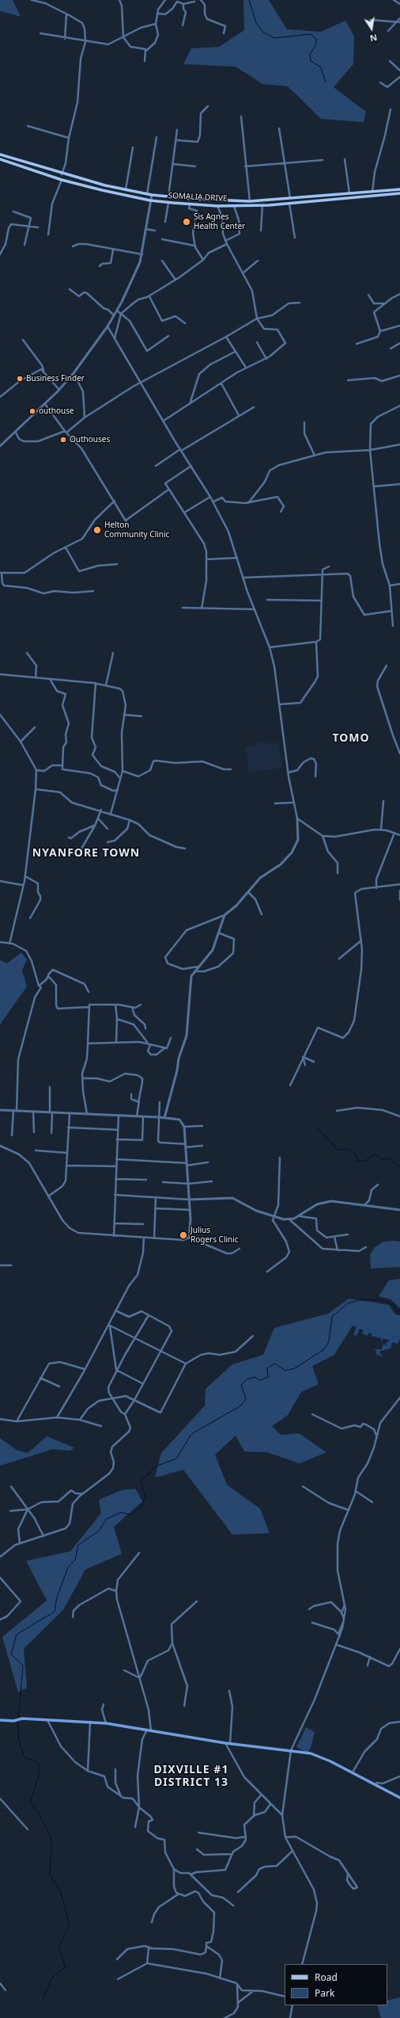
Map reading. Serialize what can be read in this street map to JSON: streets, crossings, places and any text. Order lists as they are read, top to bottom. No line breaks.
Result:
{"streets":{"main road":["SOMALIA DRIVE"]},"districts":["TOMO","NYANFORE TOWN","DIXVILLE #1 DISTRICT 13"],"places":["Sis Agnes Health Center","Business Finder","outhouse","Outhouses","Helton Community Clinic","Julius Rogers Clinic"],"legend":["Road","Park"],"north":"bottom"}
